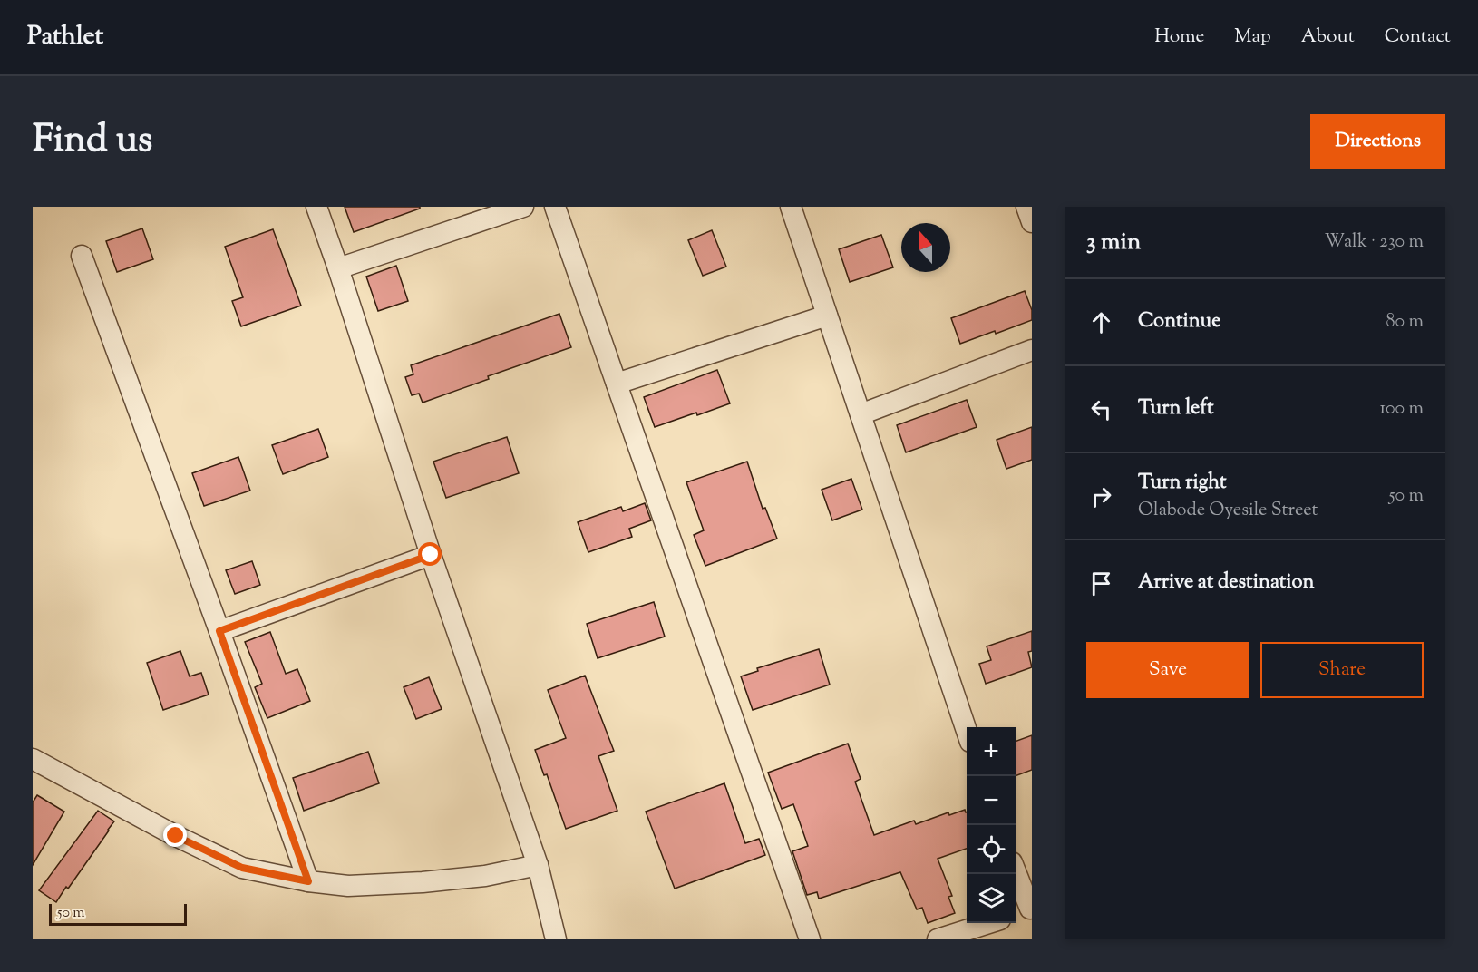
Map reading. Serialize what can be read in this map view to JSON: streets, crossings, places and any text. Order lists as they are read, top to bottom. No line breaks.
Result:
{"scale_bar":"50 m","north":"top","page":{"header":"Pathlet","nav":["Home","Map","About","Contact"],"title":"Find us","buttons":["Directions",["Save","Share"]],"heading":["3 min","Walk · 230 m"],"list":[["Continue","80 m"],["Turn left","100 m"],["Turn right","Olabode Oyesile Street","50 m"],"Arrive at destination"],"map_buttons":["+","−"],"scale":"50 m"}}
